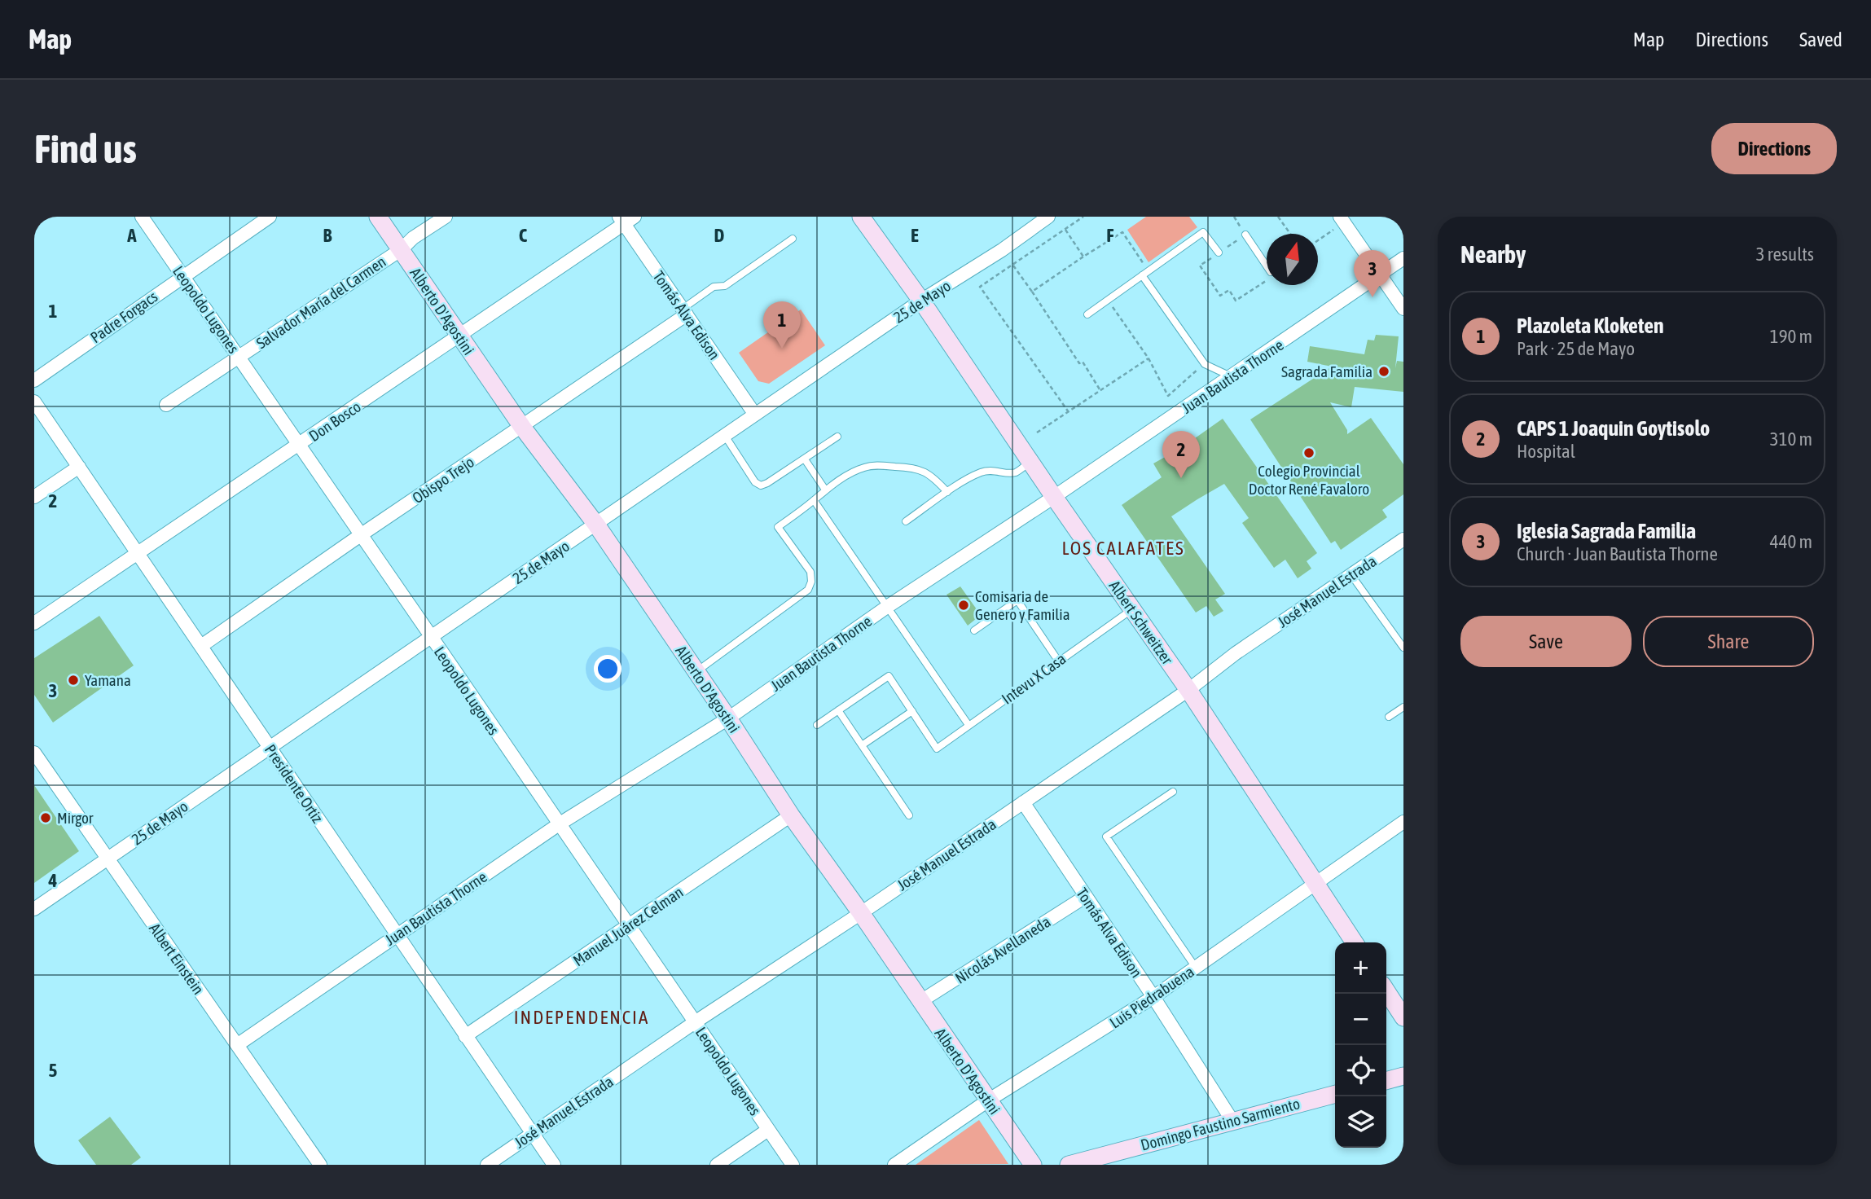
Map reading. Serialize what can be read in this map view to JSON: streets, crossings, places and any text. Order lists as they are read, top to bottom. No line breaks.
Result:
{"streets":{"main road":["Alberto D'Agostini","Albert Schweitzer","Domingo Faustino Sarmiento"],"street":["25 de Mayo","Salvador María del Carmen","Leopoldo Lugones","Tomás Alva Edison","Padre Forgacs","Juan Bautista Thorne","Don Bosco","Obispo Trejo","José Manuel Estrada","Presidente Ortiz","Manuel Juárez Celman","Nicolás Avellaneda","Albert Einstein","Luis Piedrabuena"],"lane":["Intevu X Casa"]},"crossings":[["25 de Mayo","Leopoldo Lugones"],["25 de Mayo","Alberto D'Agostini"],["25 de Mayo","Tomás Alva Edison"],["25 de Mayo","Albert Schweitzer"],["25 de Mayo","Presidente Ortiz"],["25 de Mayo","Albert Einstein"],["Salvador María del Carmen","Leopoldo Lugones"],["Salvador María del Carmen","Alberto D'Agostini"],["Leopoldo Lugones","Padre Forgacs"],["Leopoldo Lugones","Juan Bautista Thorne"],["Leopoldo Lugones","Don Bosco"],["Leopoldo Lugones","Obispo Trejo"],["Leopoldo Lugones","José Manuel Estrada"],["Leopoldo Lugones","Manuel Juárez Celman"],["Alberto D'Agostini","Juan Bautista Thorne"],["Alberto D'Agostini","Don Bosco"],["Alberto D'Agostini","Obispo Trejo"],["Alberto D'Agostini","José Manuel Estrada"],["Alberto D'Agostini","Manuel Juárez Celman"],["Alberto D'Agostini","Nicolás Avellaneda"],["Alberto D'Agostini","Luis Piedrabuena"],["Tomás Alva Edison","Don Bosco"],["Tomás Alva Edison","Obispo Trejo"],["Tomás Alva Edison","José Manuel Estrada"],["Tomás Alva Edison","Nicolás Avellaneda"],["Tomás Alva Edison","Luis Piedrabuena"],["Tomás Alva Edison","Domingo Faustino Sarmiento"],["Juan Bautista Thorne","Albert Schweitzer"],["Juan Bautista Thorne","Presidente Ortiz"],["Juan Bautista Thorne","Albert Einstein"],["Don Bosco","Presidente Ortiz"],["Obispo Trejo","Presidente Ortiz"],["José Manuel Estrada","Albert Schweitzer"],["José Manuel Estrada","Presidente Ortiz"],["Albert Schweitzer","Intevu X Casa"],["Albert Schweitzer","Luis Piedrabuena"],["Presidente Ortiz","Manuel Juárez Celman"]],"districts":["LOS CALAFATES","INDEPENDENCIA"],"places":["Sagrada Familia","Colegio Provincial Doctor René Favaloro","Comisaria de Genero y Familia","Yamana","Mirgor"],"north":"top","page":{"header":"Map","nav":["Map","Directions","Saved"],"buttons":["Directions",["Save","Share"]],"title":"Find us","heading":["Nearby","3 results"],"pins":["3","1","2"],"list":[{"mark":"1","name":"Plazoleta Kloketen","note":"Park · 25 de Mayo","value":"190 m"},{"mark":"2","name":"CAPS 1 Joaquin Goytisolo","note":"Hospital","value":"310 m"},{"mark":"3","name":"Iglesia Sagrada Familia","note":"Church · Juan Bautista Thorne","value":"440 m"}],"map_buttons":["+","−"]},"grid":{"columns":["A","B","C","D","E","F"],"rows":["1","2","3","4","5"]}}
